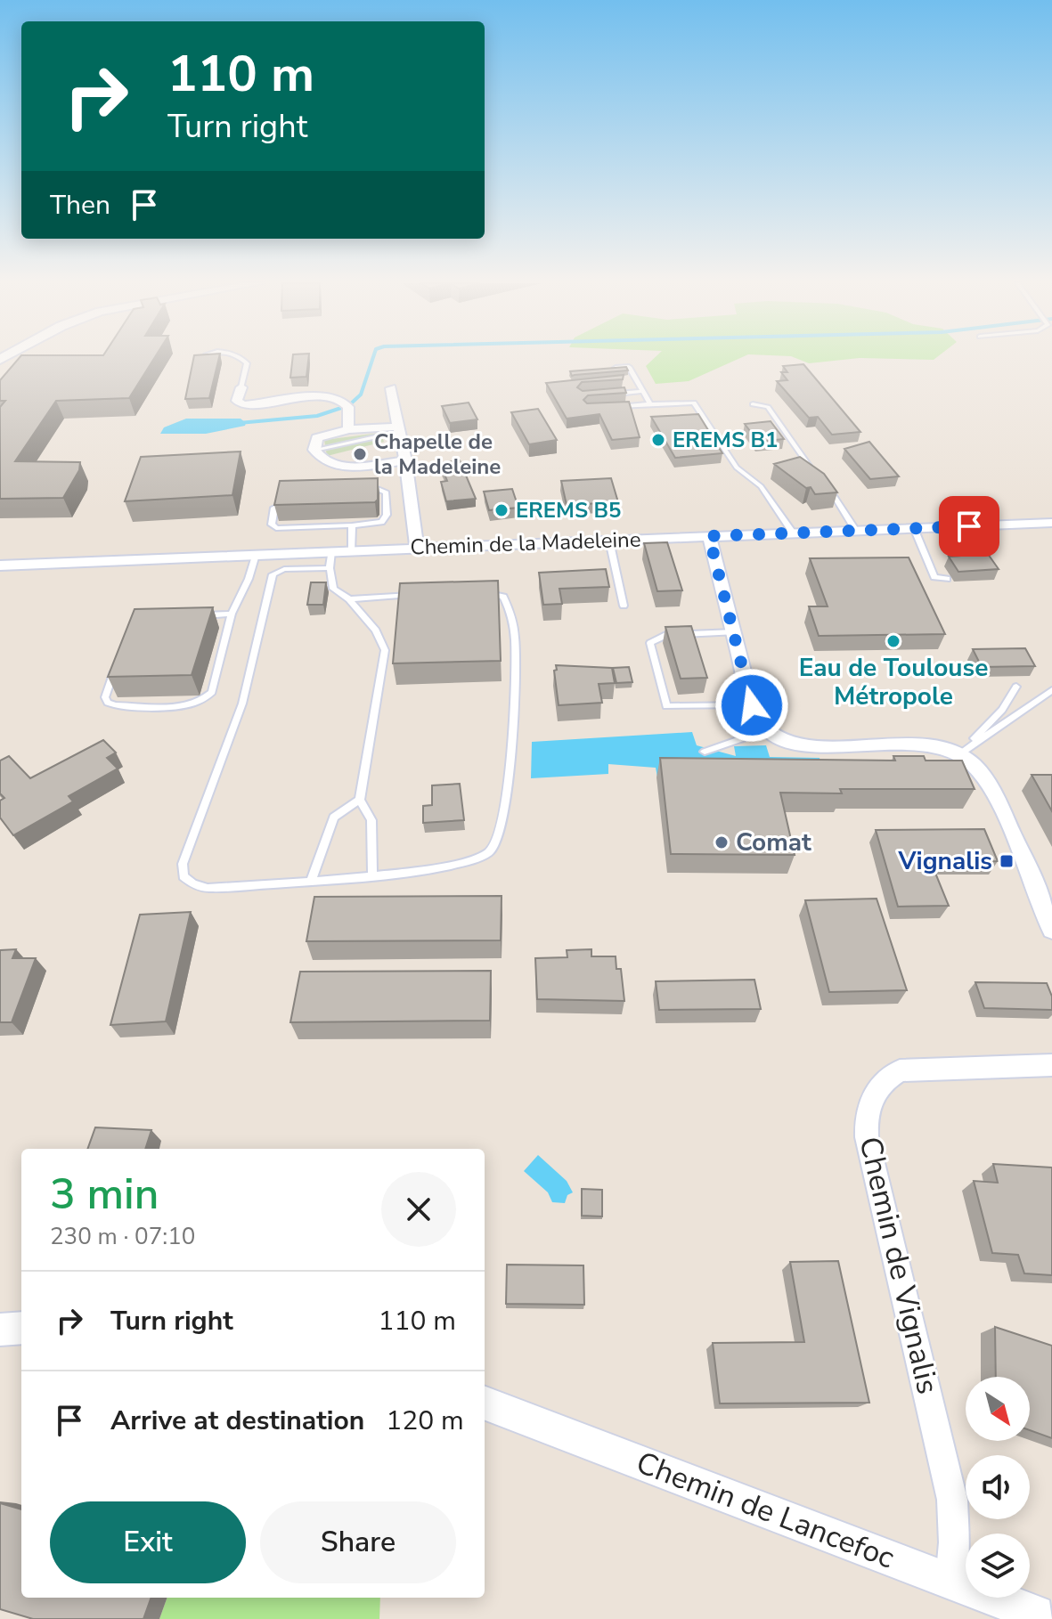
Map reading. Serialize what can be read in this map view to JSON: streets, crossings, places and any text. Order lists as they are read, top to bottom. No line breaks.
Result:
{"streets":{"street":["Chemin de la Madeleine","Chemin de Vignalis","Chemin de Lancefoc"]},"crossings":[["Chemin de Vignalis","Chemin de Lancefoc"]],"places":{"other":["EREMS B1","Chapelle de la Madeleine","EREMS B5","Eau de Toulouse Métropole","Comat"],"transit":["Vignalis"]},"north":"bottom right","page":{"turn":["110 m","Turn right"],"then":"Then","heading":["3 min","230 m · 07:10"],"list":[{"name":"Turn right","value":"110 m"},{"name":"Arrive at destination","value":"120 m"}],"buttons":["Exit","Share"]}}
